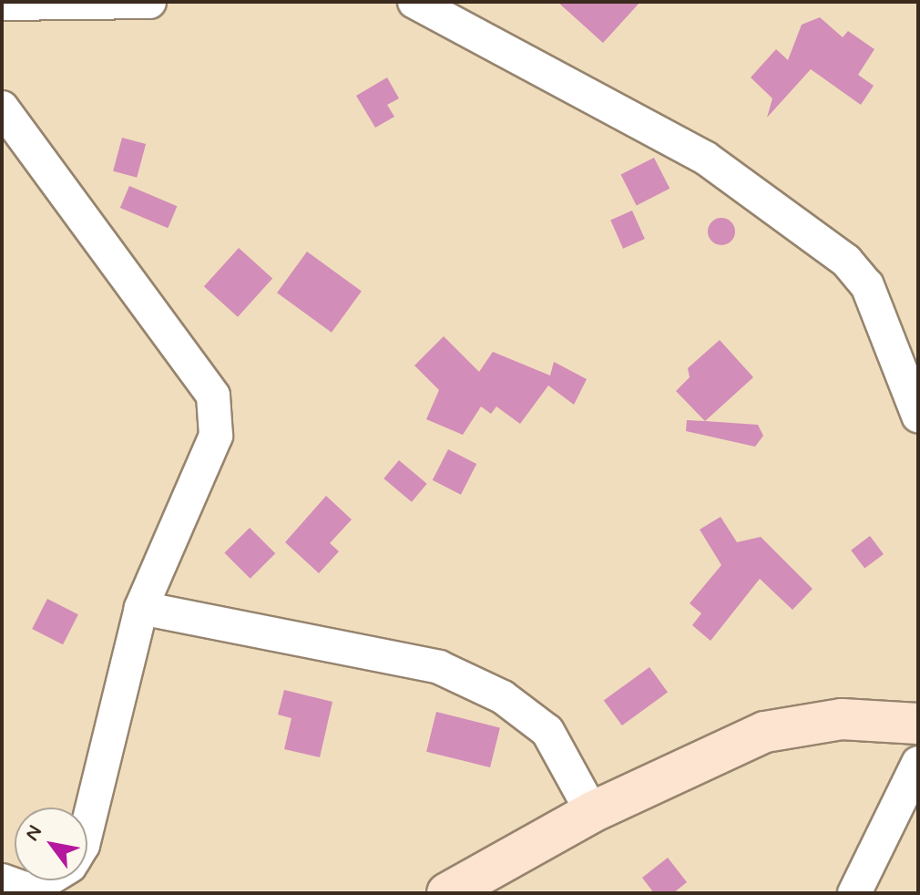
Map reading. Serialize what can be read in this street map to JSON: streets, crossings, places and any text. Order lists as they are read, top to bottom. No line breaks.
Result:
{"north":"top left"}
